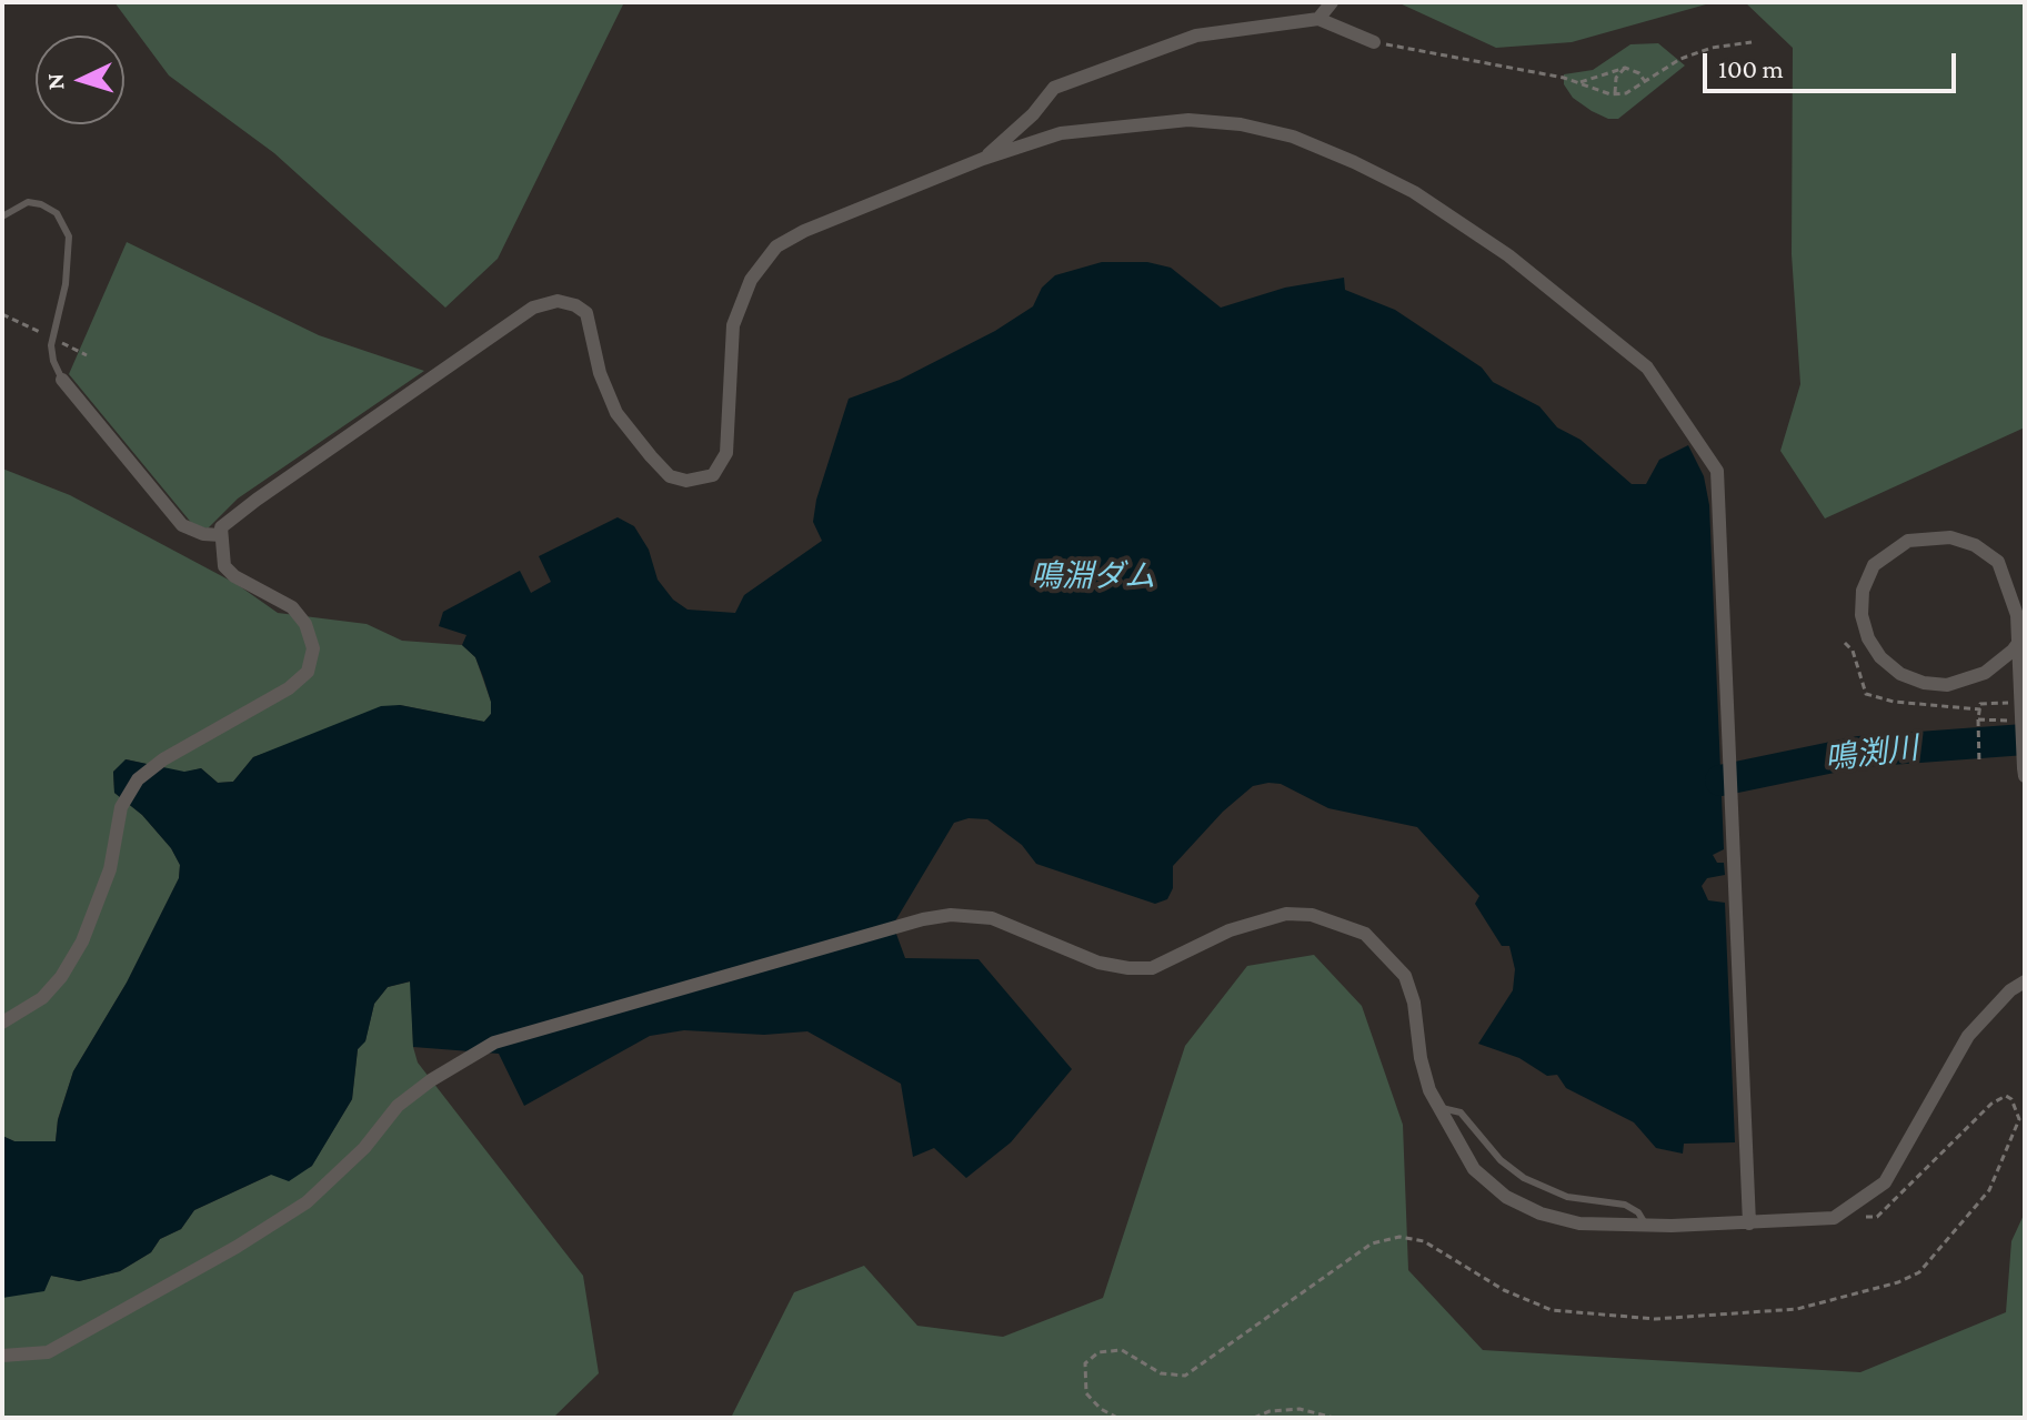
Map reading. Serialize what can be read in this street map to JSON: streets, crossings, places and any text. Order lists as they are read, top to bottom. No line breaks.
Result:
{"water":["鳴淵ダム","鳴渕川"],"scale_bar":"100 m","north":"left"}
